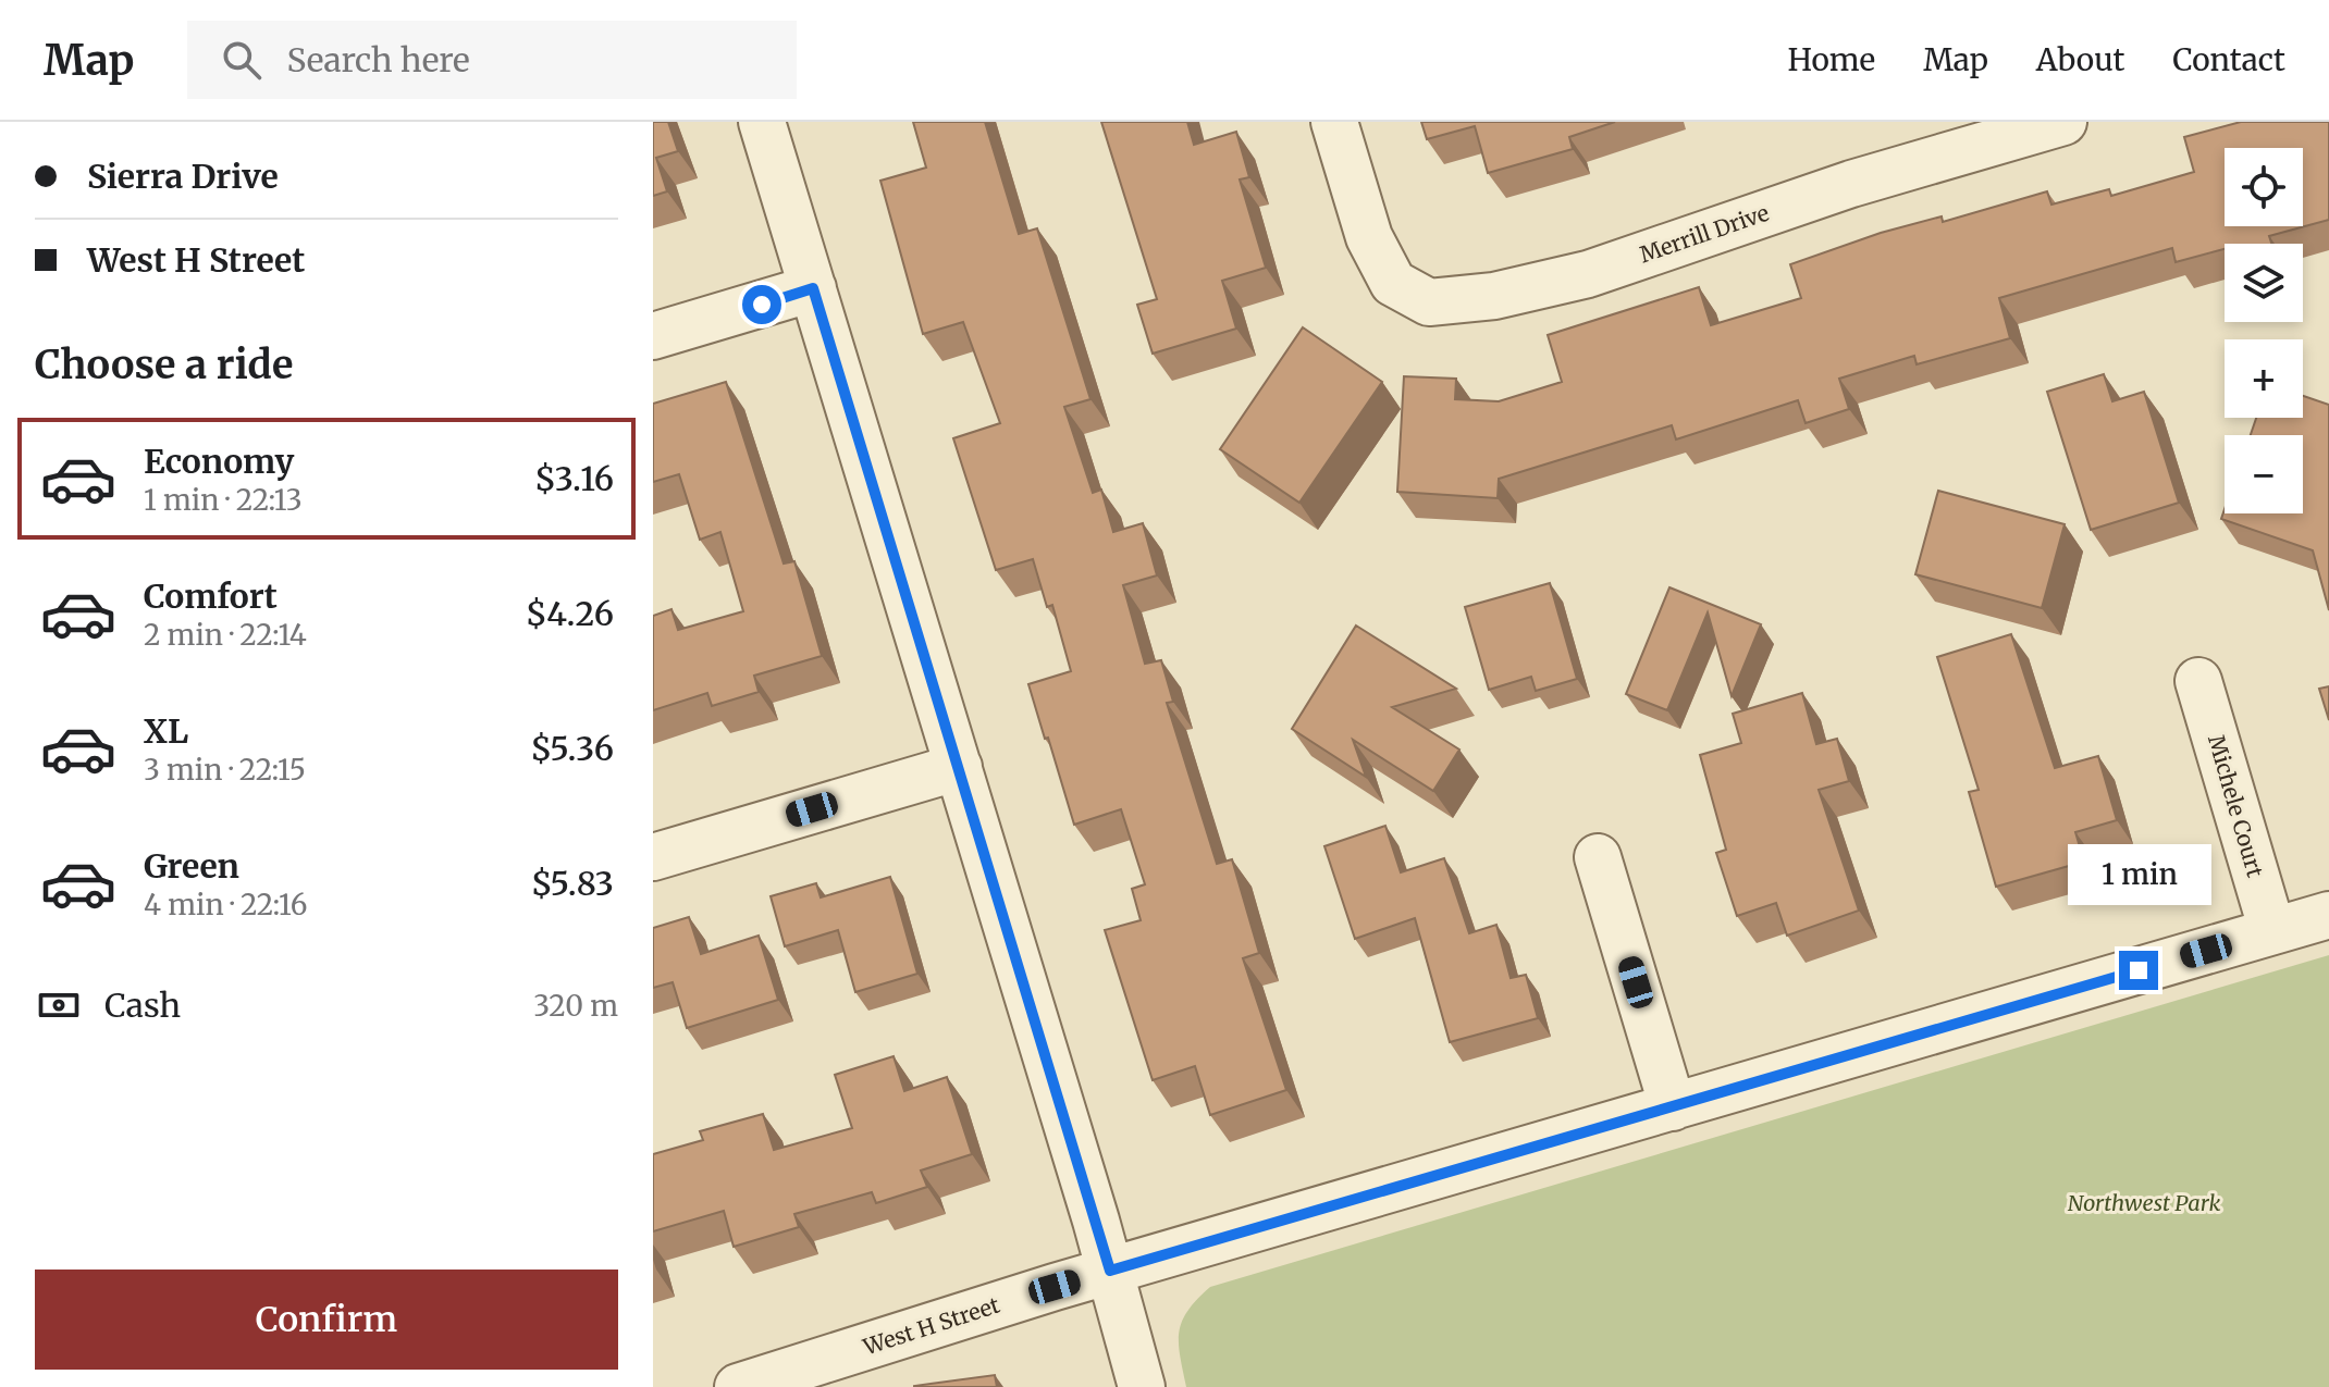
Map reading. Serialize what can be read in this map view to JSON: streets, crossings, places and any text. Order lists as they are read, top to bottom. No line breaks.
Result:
{"streets":{"street":["Merrill Drive","Michele Court","West H Street"]},"crossings":[["Michele Court","West H Street"]],"parks":["Northwest Park"],"page":{"header":"Map","search":"Search here","nav":["Home","Map","About","Contact"],"banner":["Sierra Drive","West H Street"],"map_buttons":["+","−"],"heading":"Choose a ride","list":[{"name":"Economy","note":"1 min · 22:13","value":"$3.16"},{"name":"Comfort","note":"2 min · 22:14","value":"$4.26"},{"name":"XL","note":"3 min · 22:15","value":"$5.36"},{"name":"Green","note":"4 min · 22:16","value":"$5.83"}],"bubble":"1 min","pay":["Cash","320 m"],"buttons":"Confirm"}}
